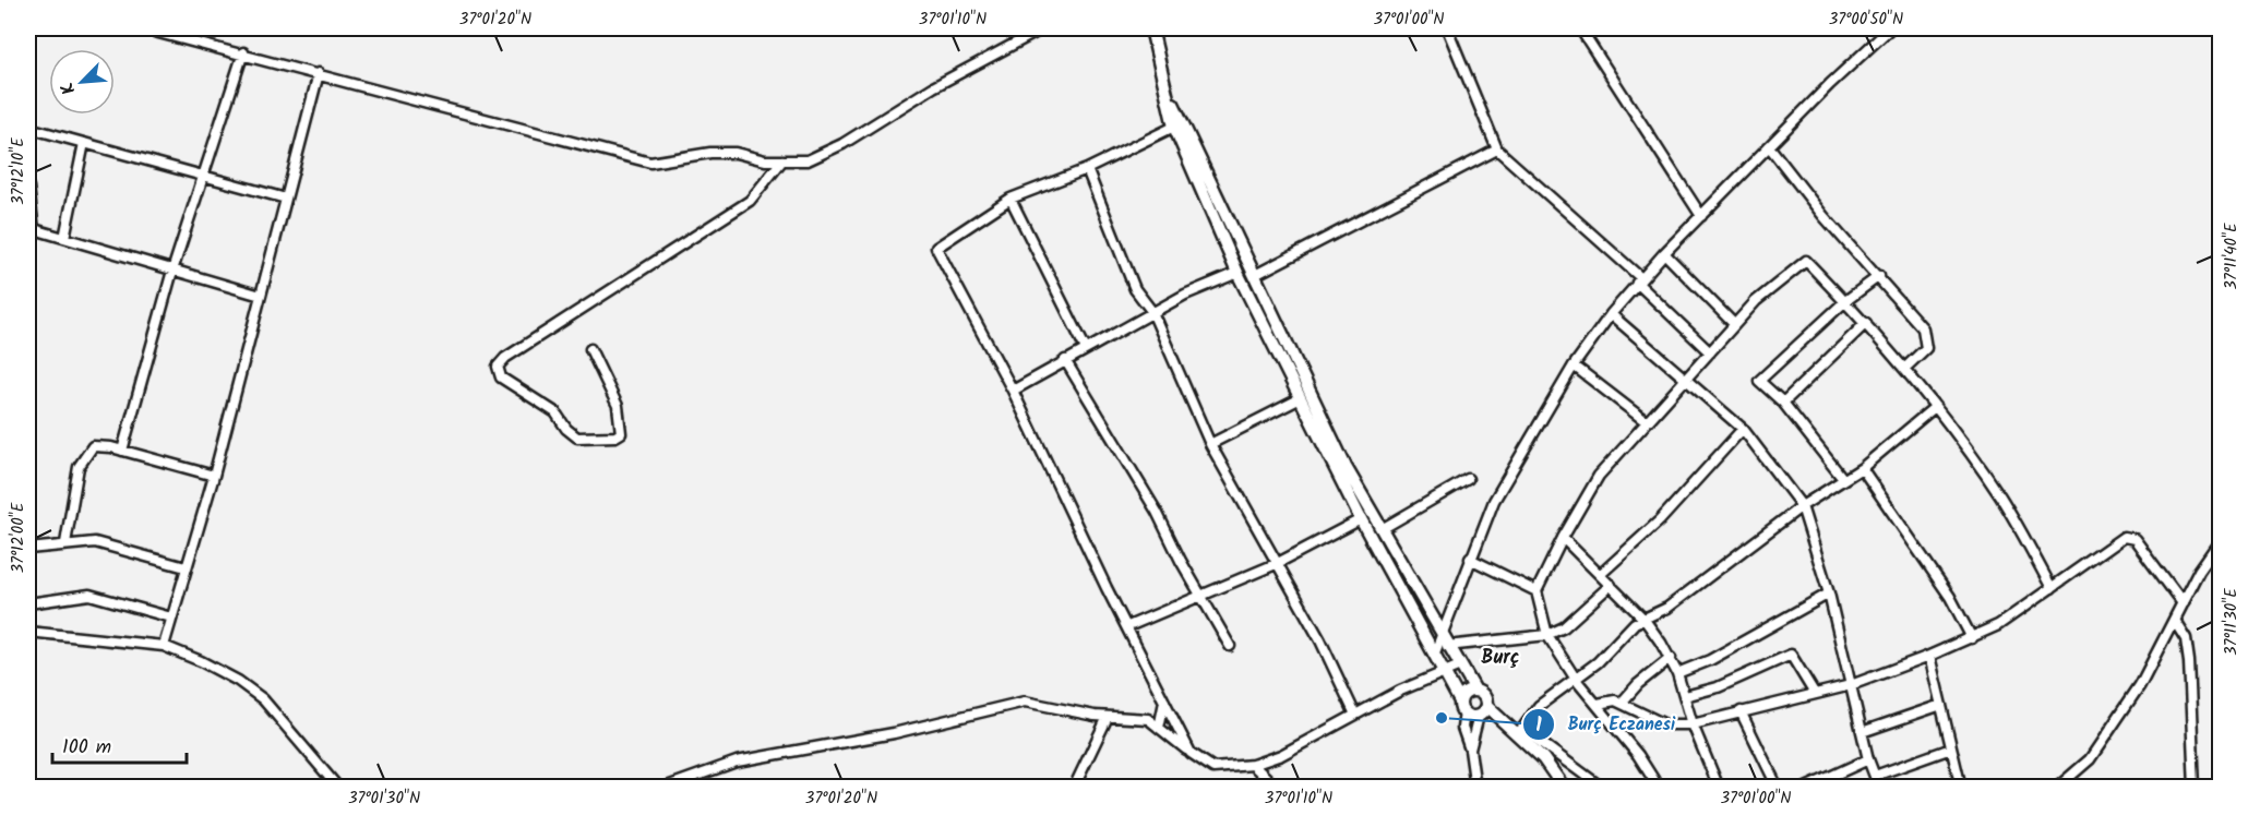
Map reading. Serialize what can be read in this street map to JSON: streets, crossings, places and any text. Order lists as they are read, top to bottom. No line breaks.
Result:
{"districts":["Burç"],"places":["Burç Eczanesi"],"scale_bar":"100 m","north":"bottom left","coordinates":["37°01'20\"N","37°01'10\"N","37°01'00\"N","37°00'50\"N","37°12'10\"E","37°11'40\"E","37°12'00\"E","37°11'30\"E","37°01'30\"N"]}
